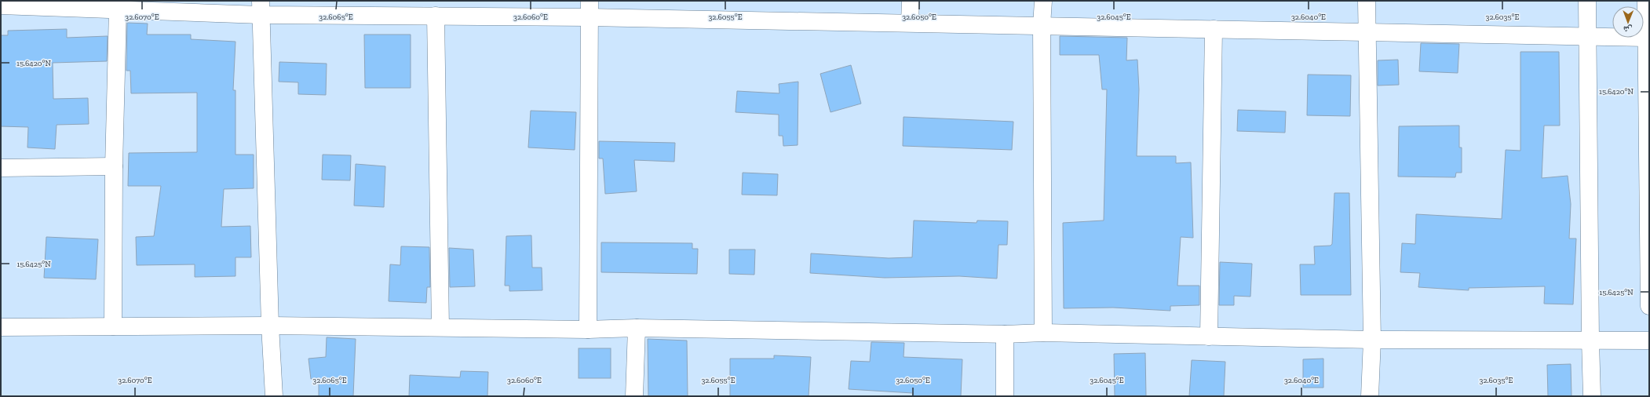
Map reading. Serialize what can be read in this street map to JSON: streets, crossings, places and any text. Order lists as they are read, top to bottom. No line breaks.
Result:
{"north":"bottom","coordinates":["32.6070°E","32.6065°E","32.6060°E","32.6055°E","32.6050°E","32.6045°E","32.6040°E","32.6035°E","15.6420°N","15.6425°N"]}
